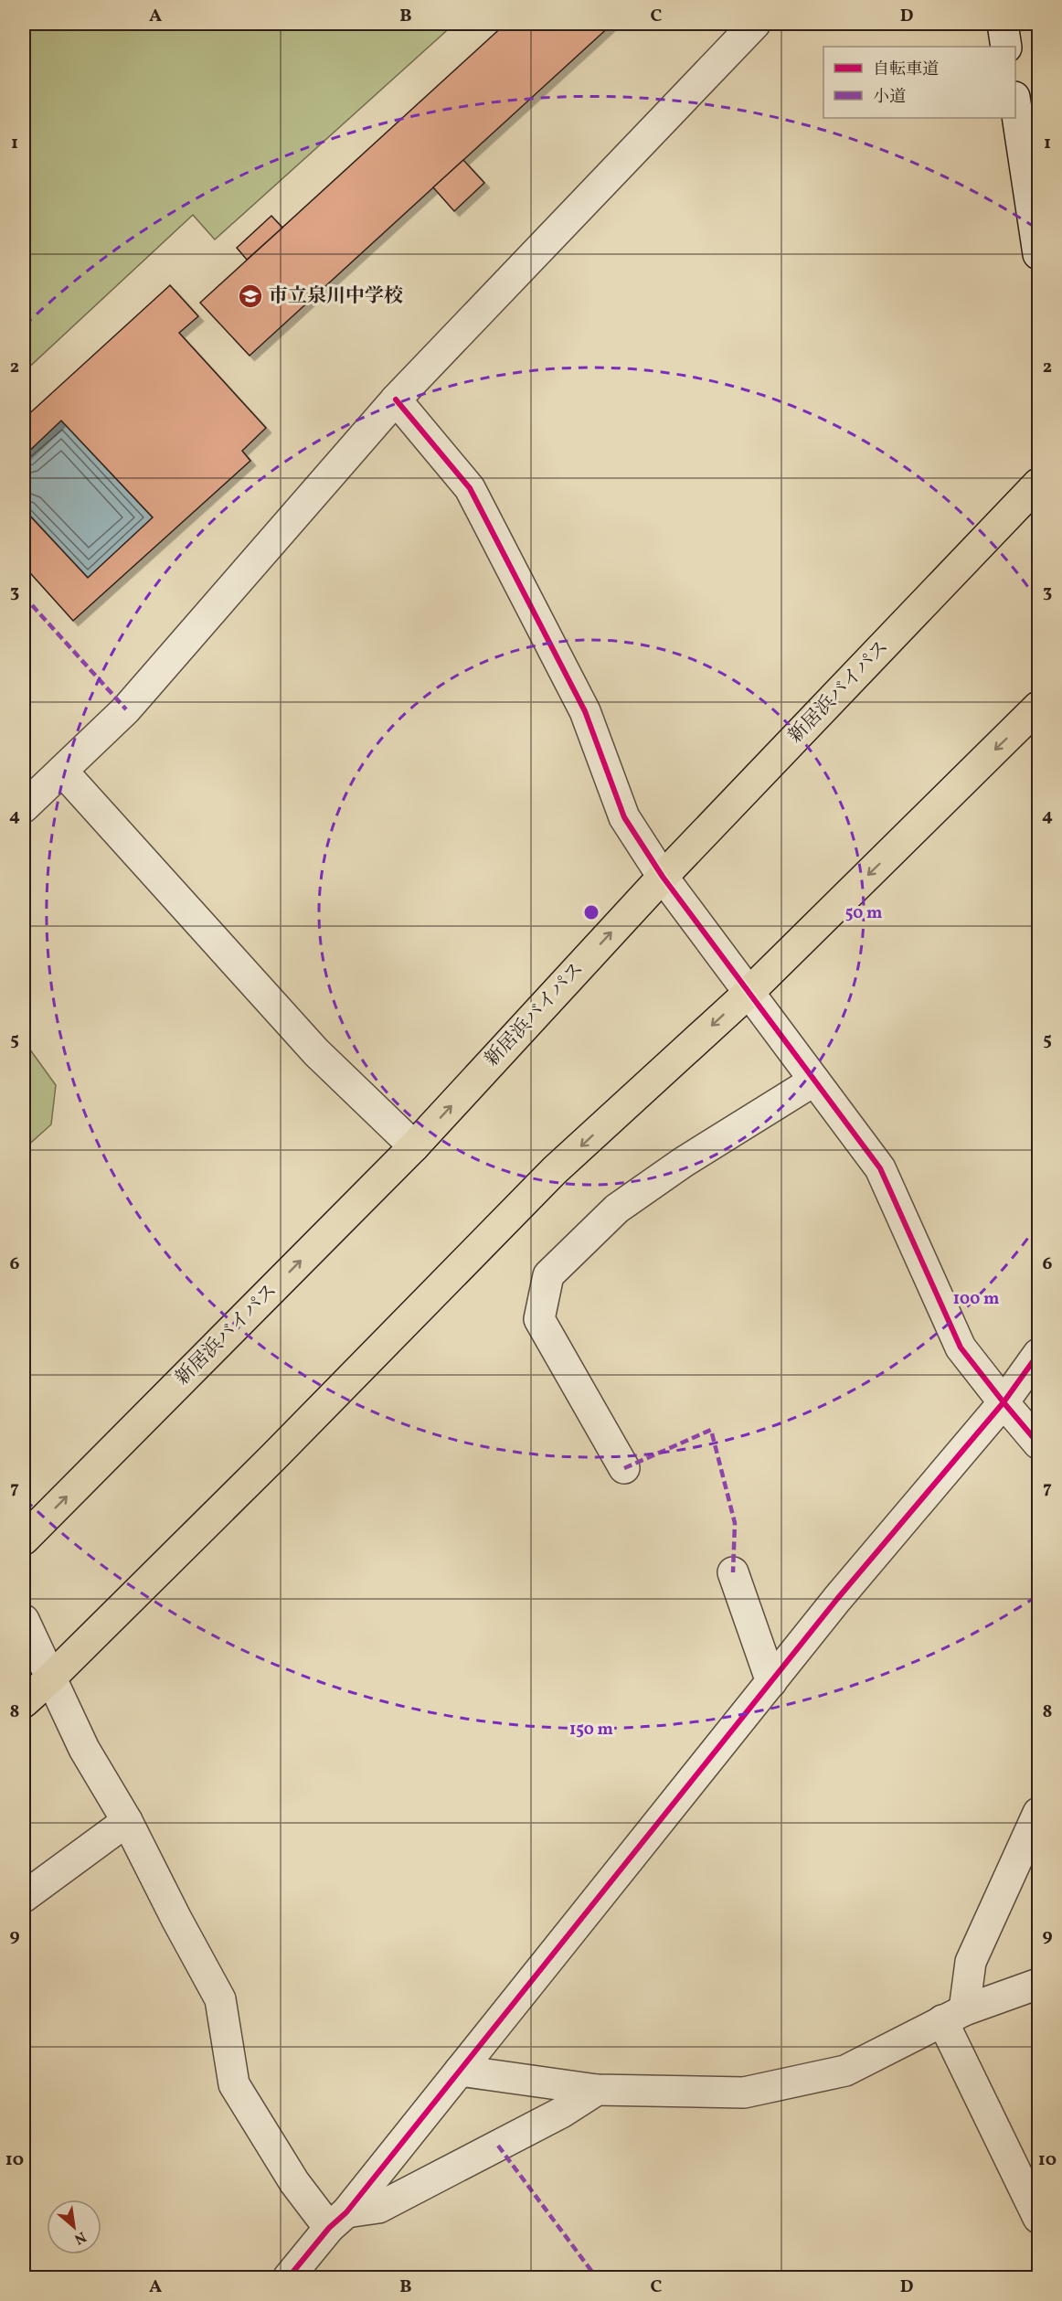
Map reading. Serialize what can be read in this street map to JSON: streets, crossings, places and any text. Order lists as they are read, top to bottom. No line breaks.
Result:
{"streets":{"highway":["新居浜バイパス"]},"places":{"school or university":["市立泉川中学校"]},"legend":["自転車道","小道"],"north":"bottom right","grid":{"columns":["A","B","C","D"],"rows":["1","2","3","4","5","6","7","8","9","10"]},"rings":["50 m","100 m","150 m"]}
